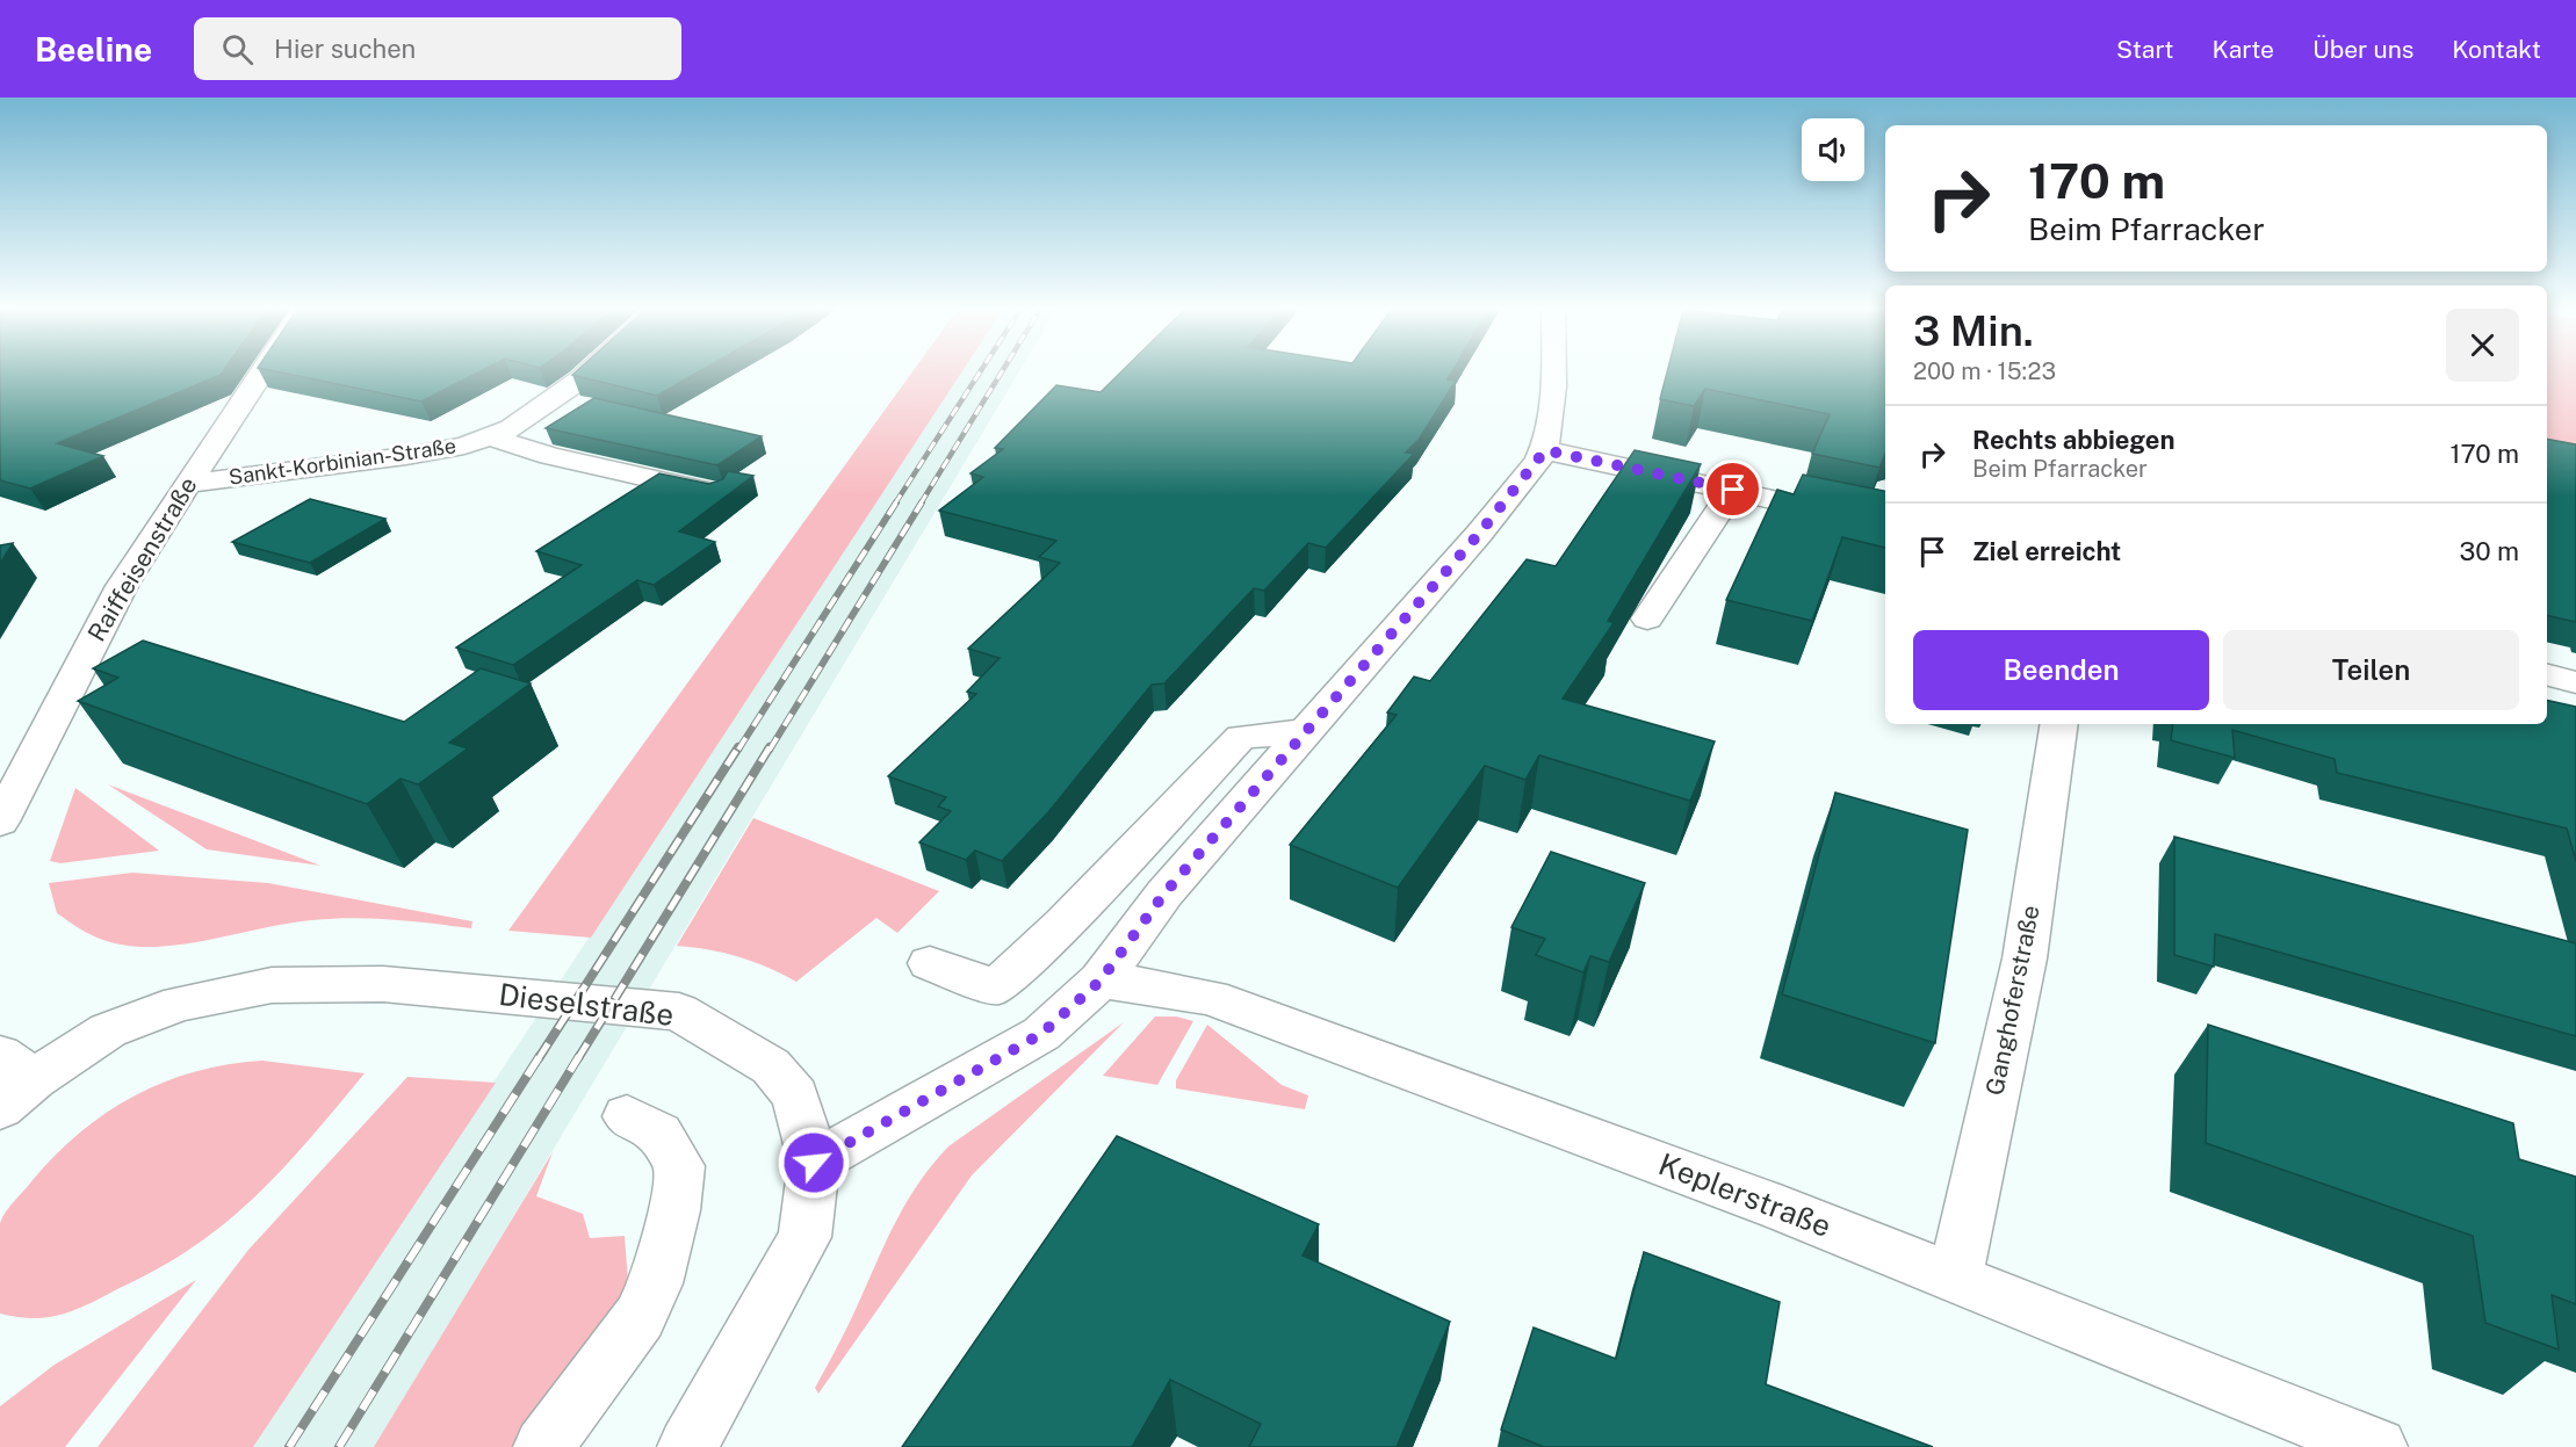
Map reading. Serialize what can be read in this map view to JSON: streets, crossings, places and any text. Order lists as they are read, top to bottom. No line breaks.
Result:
{"streets":{"street":["Sankt-Korbinian-Straße","Raiffeisenstraße","Ganghoferstraße","Dieselstraße","Keplerstraße"]},"crossings":[["Sankt-Korbinian-Straße","Raiffeisenstraße"],["Ganghoferstraße","Keplerstraße"]],"page":{"header":"Beeline","search":"Hier suchen","nav":["Start","Karte","Über uns","Kontakt"],"turn":["170 m","Beim Pfarracker"],"heading":["3 Min.","200 m · 15:23"],"list":[{"name":"Rechts abbiegen","note":"Beim Pfarracker","value":"170 m"},{"name":"Ziel erreicht","value":"30 m"}],"buttons":["Beenden","Teilen"]}}
